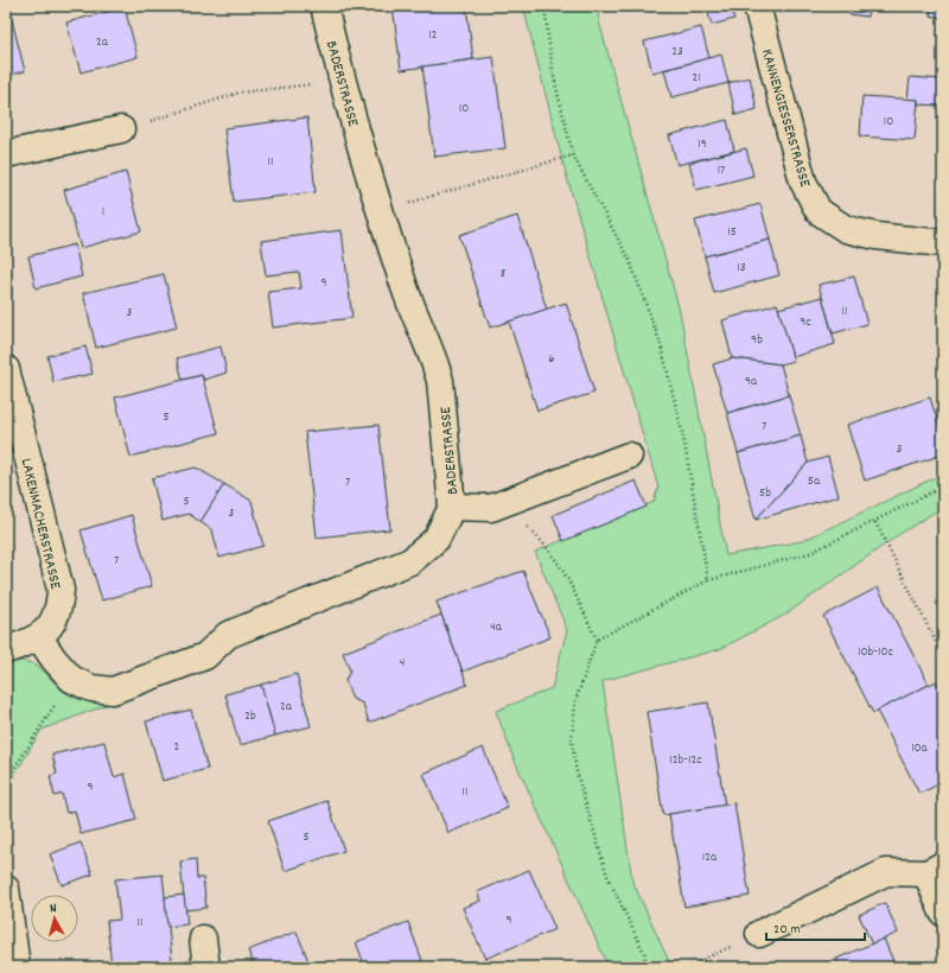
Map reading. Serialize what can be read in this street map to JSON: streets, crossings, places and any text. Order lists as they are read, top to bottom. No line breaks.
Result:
{"streets":{"street":["BADERSTRASSE","KANNENGIESSERSTRASSE","LAKENMACHERSTRASSE"]},"crossings":[["BADERSTRASSE","LAKENMACHERSTRASSE"]],"house_numbers":["12","2a","23","21","10","10","19","11","17","1","15","13","8","9","11","3","9c","9b","6","9a","5","7","3","5a","7","5b","5","3","7","4a","10b-10c","4","2a","2b","2","10a","12b-12c","9","11","5","12a","9","11"],"scale_bar":"20 m","north":"top"}
